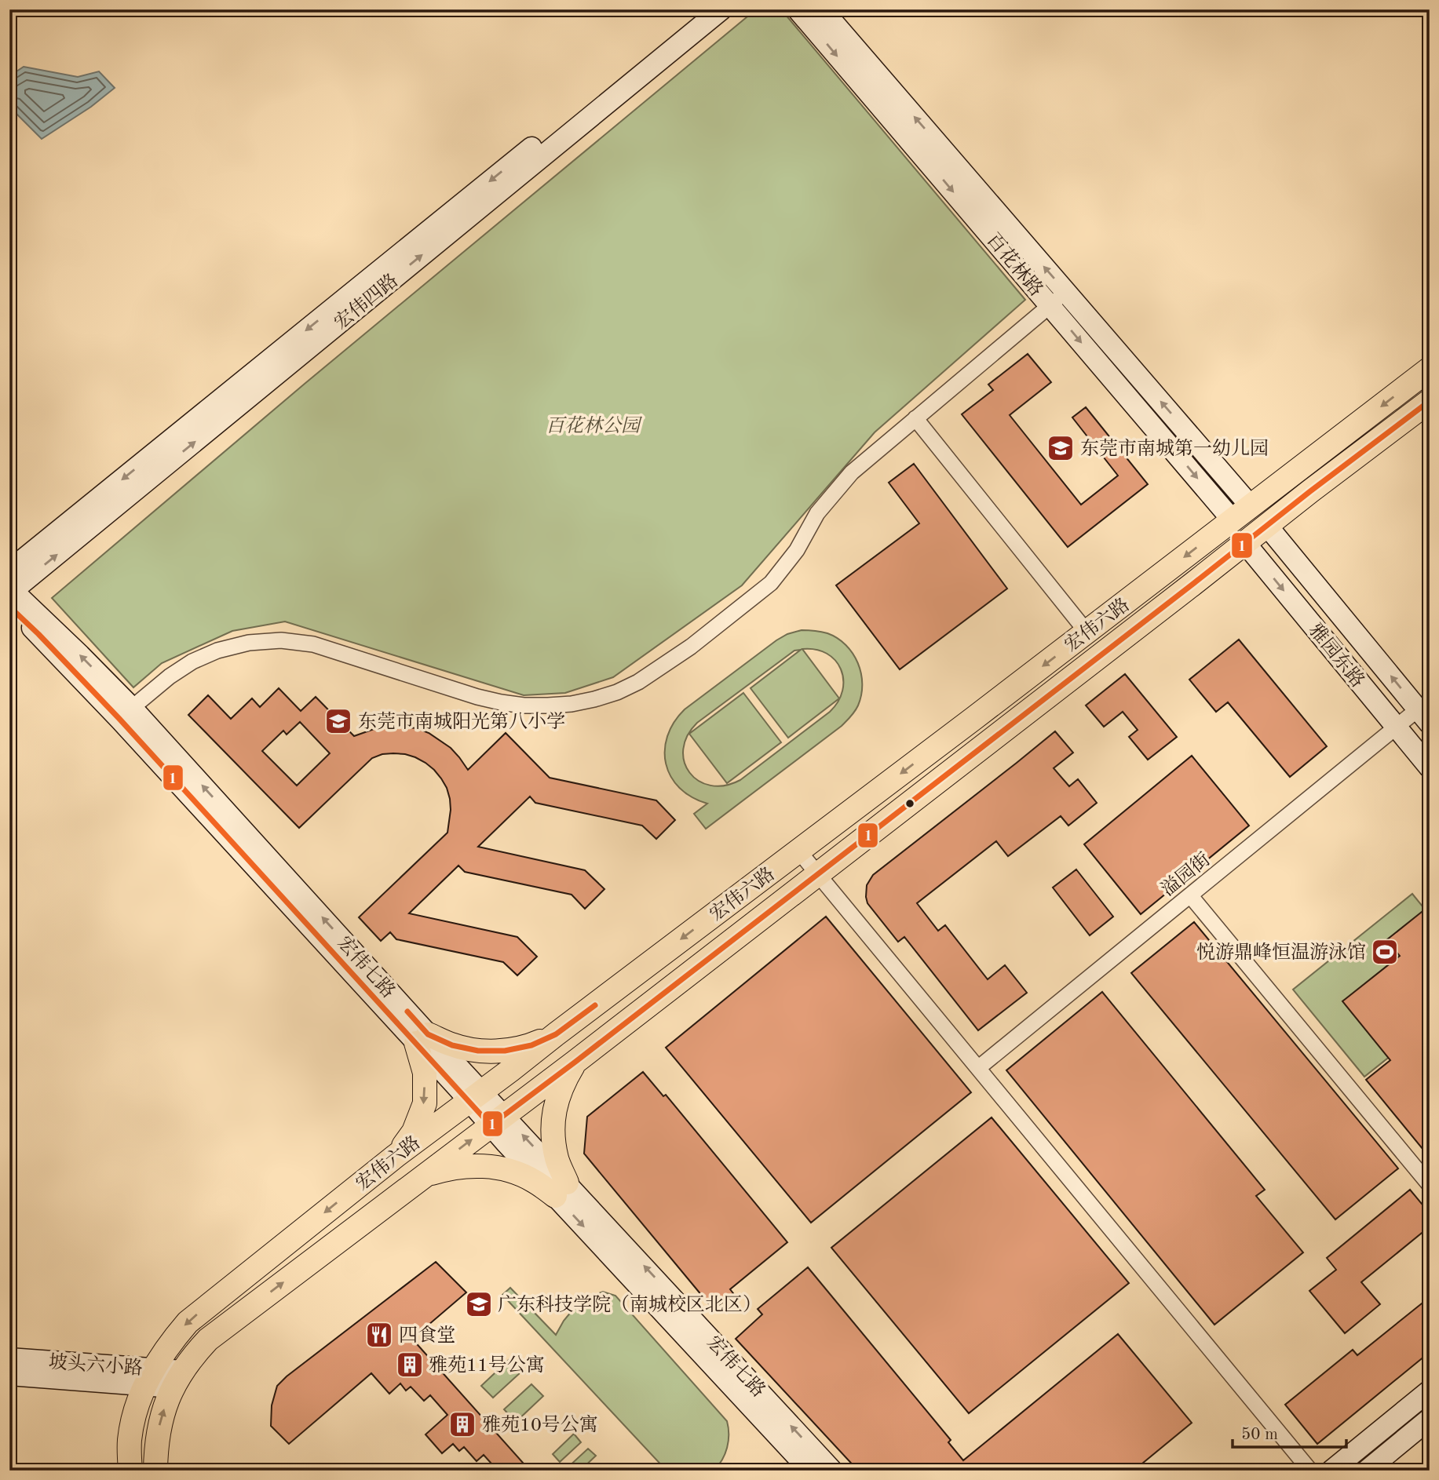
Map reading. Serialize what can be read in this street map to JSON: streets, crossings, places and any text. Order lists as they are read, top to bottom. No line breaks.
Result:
{"streets":{"main road":["宏伟六路"],"street":["百花林路","宏伟四路","雅园东路","溢园街","宏伟七路","坡头六小路"]},"crossings":[["百花林路","宏伟六路"],["宏伟四路","宏伟七路"],["宏伟六路","雅园东路"],["宏伟六路","宏伟七路"],["宏伟六路","坡头六小路"],["雅园东路","溢园街"]],"parks":["百花林公园"],"places":{"school or university":["东莞市南城第一幼儿园","东莞市南城阳光第八小学","广东科技学院（南城校区北区）"],"sports":["悦游鼎峰恒温游泳馆"],"restaurant":["四食堂"],"building":["雅苑11号公寓","雅苑10号公寓"]},"lines":["transit line 1"],"scale_bar":"50 m"}
